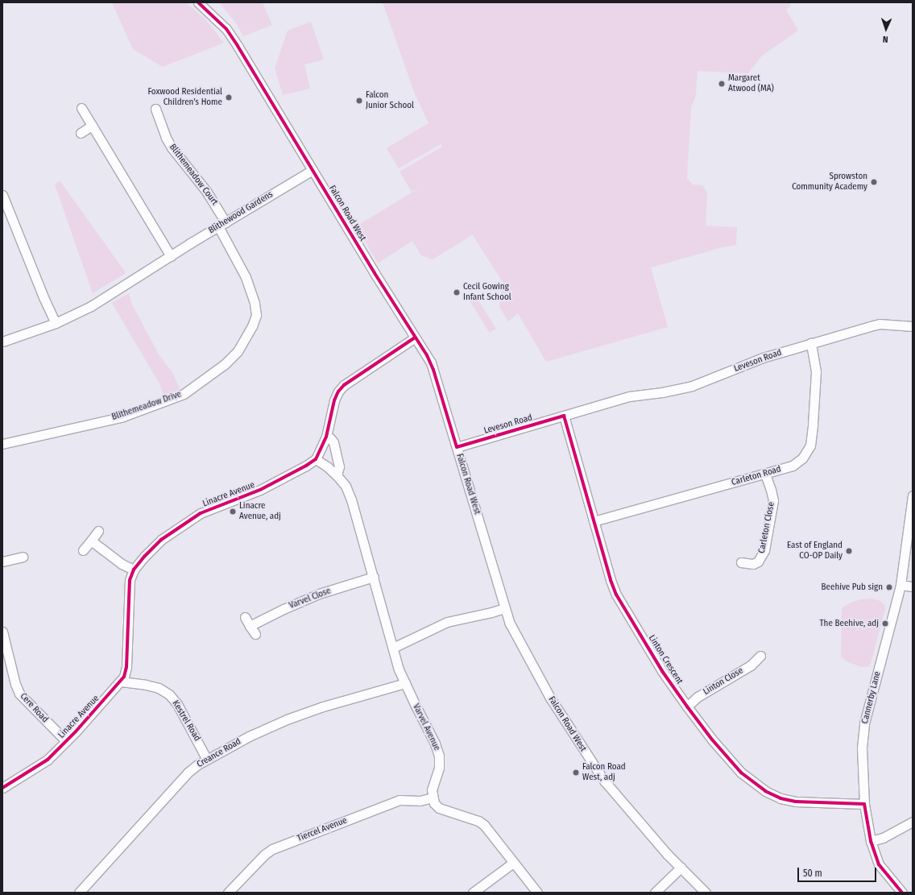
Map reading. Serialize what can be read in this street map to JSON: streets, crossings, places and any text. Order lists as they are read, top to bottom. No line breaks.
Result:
{"streets":{"street":["Blithemeadow Court","Blithewood Gardens","Falcon Road West","Leveson Road","Blithemeadow Drive","Carleton Road","Linacre Avenue","Carleton Close","Varvel Close","Linton Crescent","Linton Close","Cannerby Lane","Cere Road","Kestrel Road","Varvel Avenue","Creance Road","Tiercel Avenue"]},"crossings":[["Blithemeadow Court","Blithewood Gardens"],["Blithemeadow Court","Blithemeadow Drive"],["Blithewood Gardens","Falcon Road West"],["Blithewood Gardens","Blithemeadow Drive"],["Falcon Road West","Leveson Road"],["Leveson Road","Carleton Road"],["Leveson Road","Linton Crescent"],["Carleton Road","Carleton Close"],["Carleton Road","Linton Crescent"],["Linacre Avenue","Cere Road"],["Linacre Avenue","Kestrel Road"],["Linacre Avenue","Varvel Avenue"],["Varvel Close","Varvel Avenue"],["Linton Crescent","Linton Close"],["Linton Crescent","Cannerby Lane"],["Kestrel Road","Creance Road"],["Varvel Avenue","Creance Road"],["Varvel Avenue","Tiercel Avenue"]],"places":["Margaret Atwood (MA)","Foxwood Residential Children's Home","Falcon Junior School","Sprowston Community Academy","Cecil Gowing Infant School","Linacre Avenue, adj","East of England CO-OP Daily","Beehive Pub sign","The Beehive, adj","Falcon Road West, adj"],"scale_bar":"50 m","north":"bottom"}
